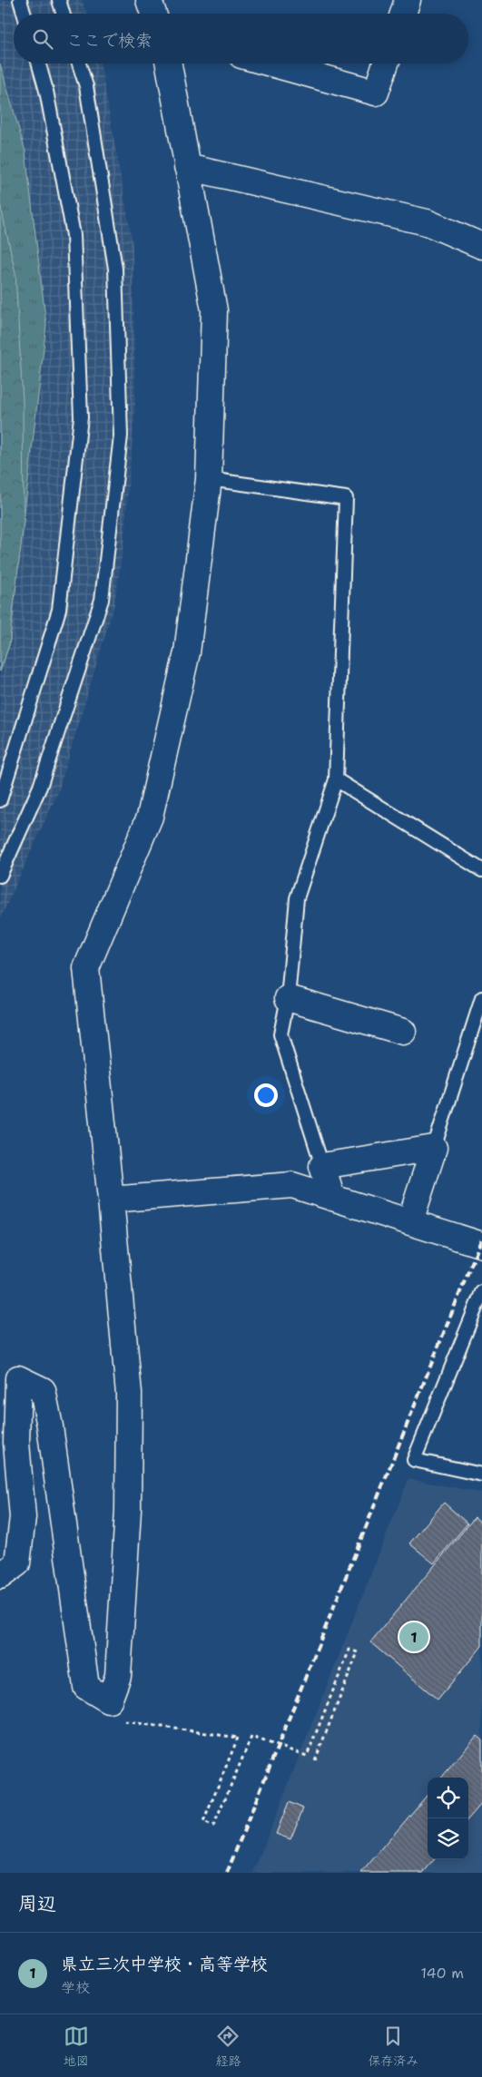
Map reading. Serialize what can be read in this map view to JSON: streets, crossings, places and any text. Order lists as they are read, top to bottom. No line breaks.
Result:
{"page":{"search":"ここで検索","pins":"1","heading":"周辺","list":[{"mark":"1","name":"県立三次中学校・高等学校","note":"学校","value":"140 m"}],"nav":["地図","経路","保存済み"]}}
